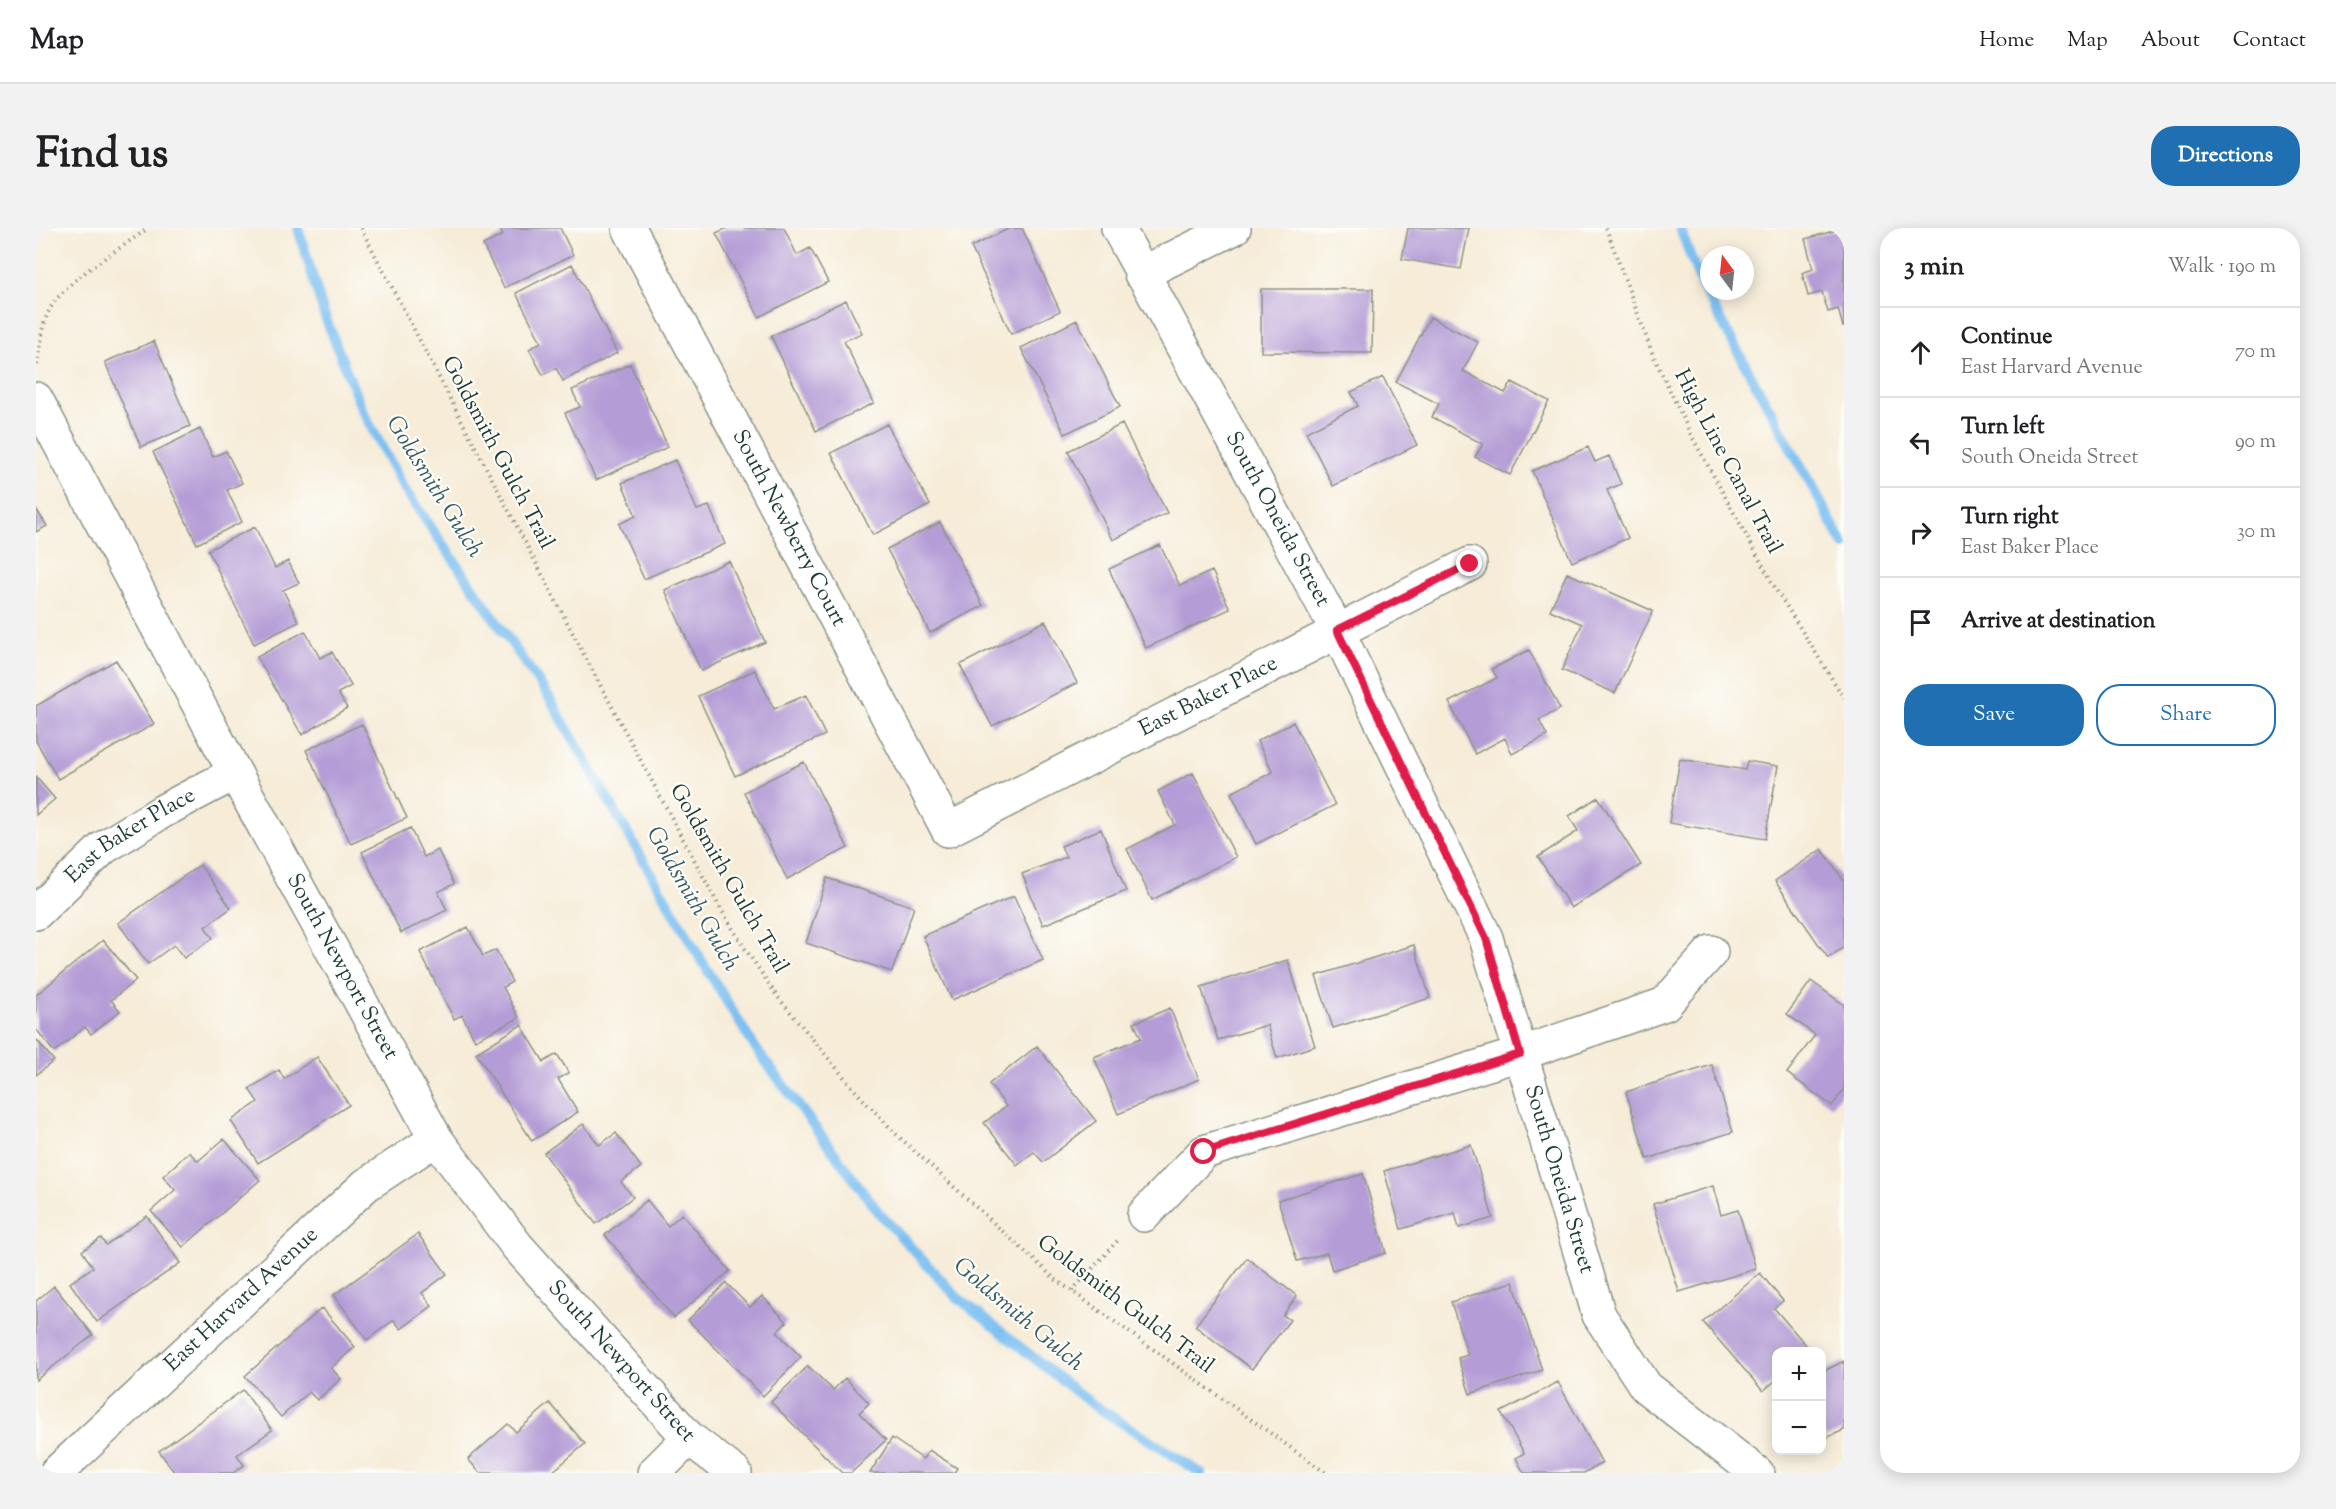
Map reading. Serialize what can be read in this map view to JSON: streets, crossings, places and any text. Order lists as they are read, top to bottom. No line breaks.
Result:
{"streets":{"street":["South Oneida Street","South Newberry Court","East Baker Place","South Newport Street","East Harvard Avenue"],"path":["Goldsmith Gulch Trail","High Line Canal Trail"]},"crossings":[["South Oneida Street","East Baker Place"],["South Newberry Court","East Baker Place"],["East Baker Place","South Newport Street"],["South Newport Street","East Harvard Avenue"]],"water":["Goldsmith Gulch"],"north":"top","page":{"header":"Map","nav":["Home","Map","About","Contact"],"title":"Find us","buttons":["Directions",["Save","Share"]],"heading":["3 min","Walk · 190 m"],"list":[["Continue","East Harvard Avenue","70 m"],["Turn left","South Oneida Street","90 m"],["Turn right","East Baker Place","30 m"],"Arrive at destination"],"map_buttons":["+","−"]}}
